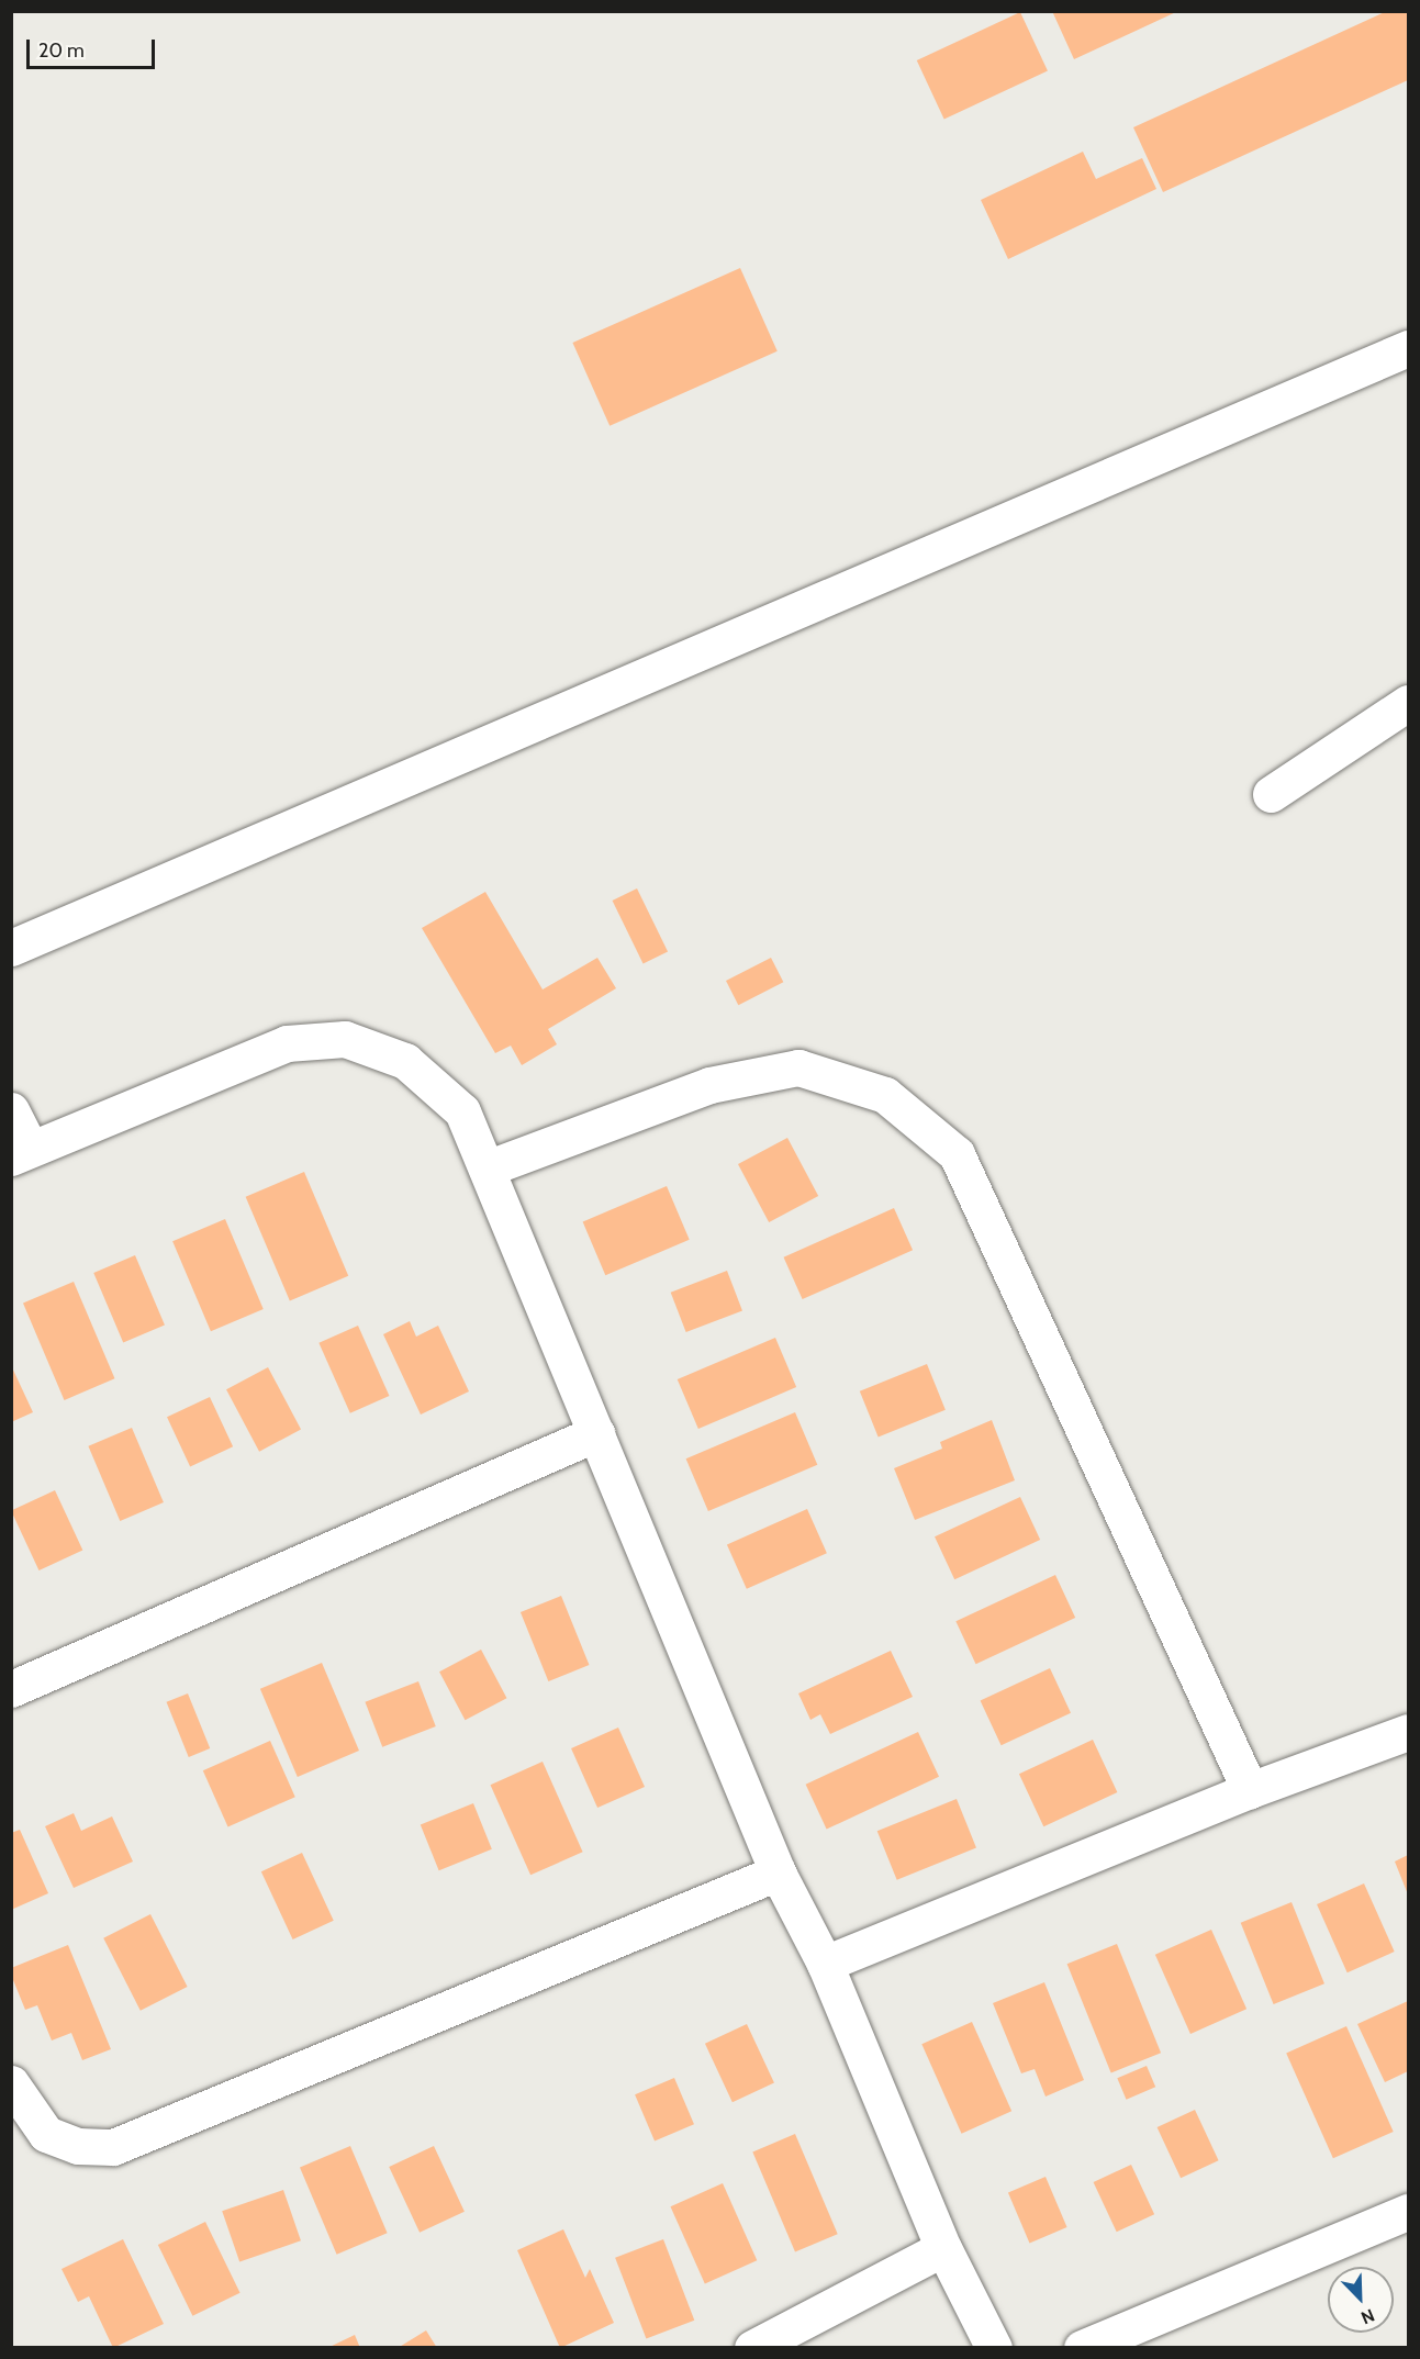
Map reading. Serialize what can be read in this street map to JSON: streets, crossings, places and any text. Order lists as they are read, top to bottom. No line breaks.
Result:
{"scale_bar":"20 m","north":"bottom right"}
